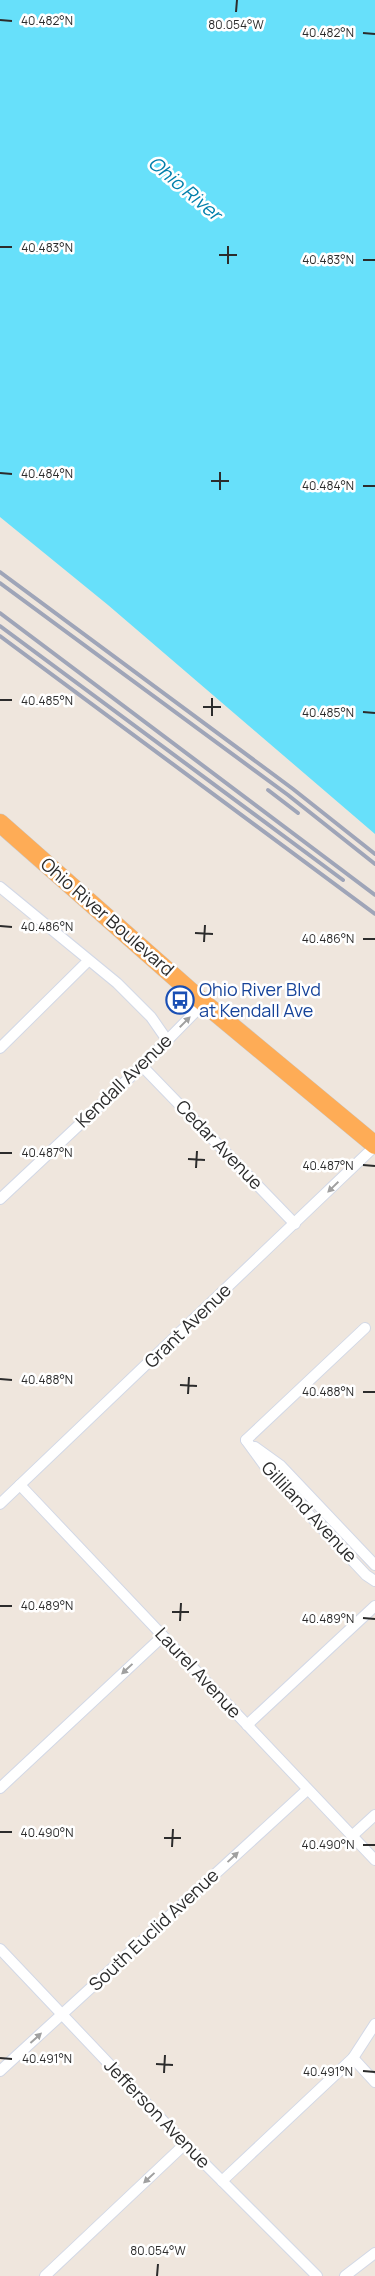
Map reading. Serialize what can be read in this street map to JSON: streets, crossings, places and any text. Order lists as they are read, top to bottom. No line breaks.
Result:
{"streets":{"highway":["Ohio River Boulevard"],"street":["Kendall Avenue","Cedar Avenue","Grant Avenue","Gilliland Avenue","Laurel Avenue","South Euclid Avenue","Jefferson Avenue"]},"crossings":[["Ohio River Boulevard","Kendall Avenue"],["Ohio River Boulevard","Grant Avenue"],["Kendall Avenue","Cedar Avenue"],["Cedar Avenue","Grant Avenue"],["Grant Avenue","Laurel Avenue"],["Laurel Avenue","South Euclid Avenue"],["South Euclid Avenue","Jefferson Avenue"]],"one_way":["South Euclid Avenue"],"water":["Ohio River"],"places":{"bus stop":["Ohio River Blvd at Kendall Ave"]},"coordinates":["40.482°N","80.054°W","40.483°N","40.484°N","40.485°N","40.486°N","40.487°N","40.488°N","40.489°N","40.490°N","40.491°N"]}
